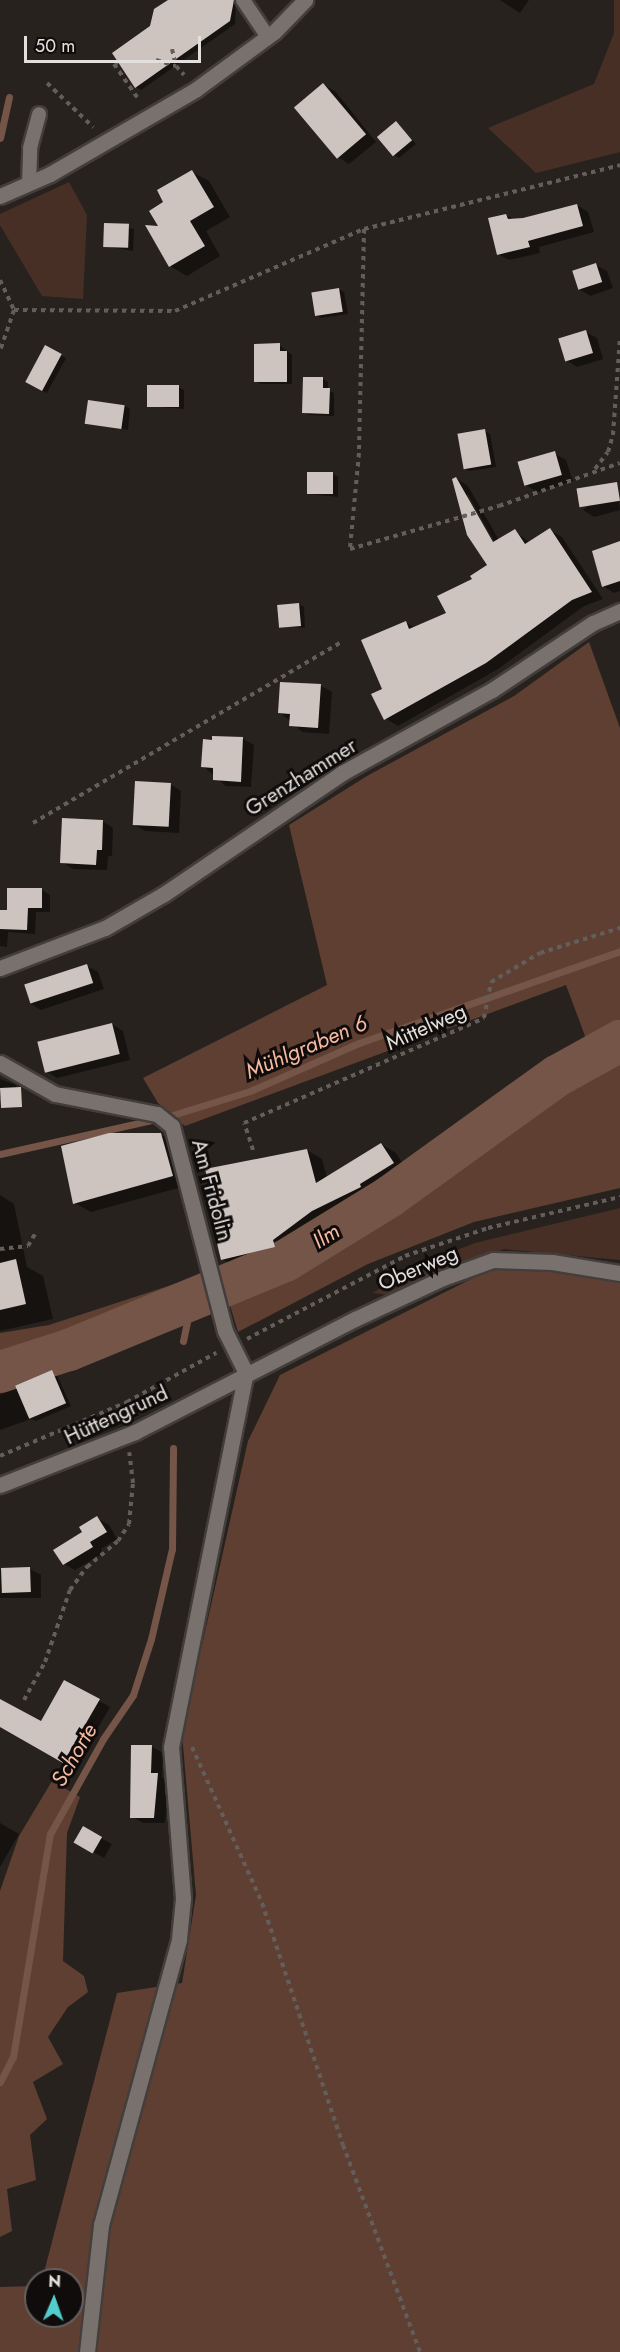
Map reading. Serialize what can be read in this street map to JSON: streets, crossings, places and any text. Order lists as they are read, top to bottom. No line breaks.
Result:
{"streets":{"street":["Grenzhammer","Am Fridolin","Oberweg","Hüttengrund"],"path":["Mittelweg"]},"crossings":[["Am Fridolin","Oberweg"],["Am Fridolin","Hüttengrund"],["Oberweg","Hüttengrund"]],"water":["Mühlgraben 6","Ilm","Schorte"],"scale_bar":"50 m","north":"top"}
